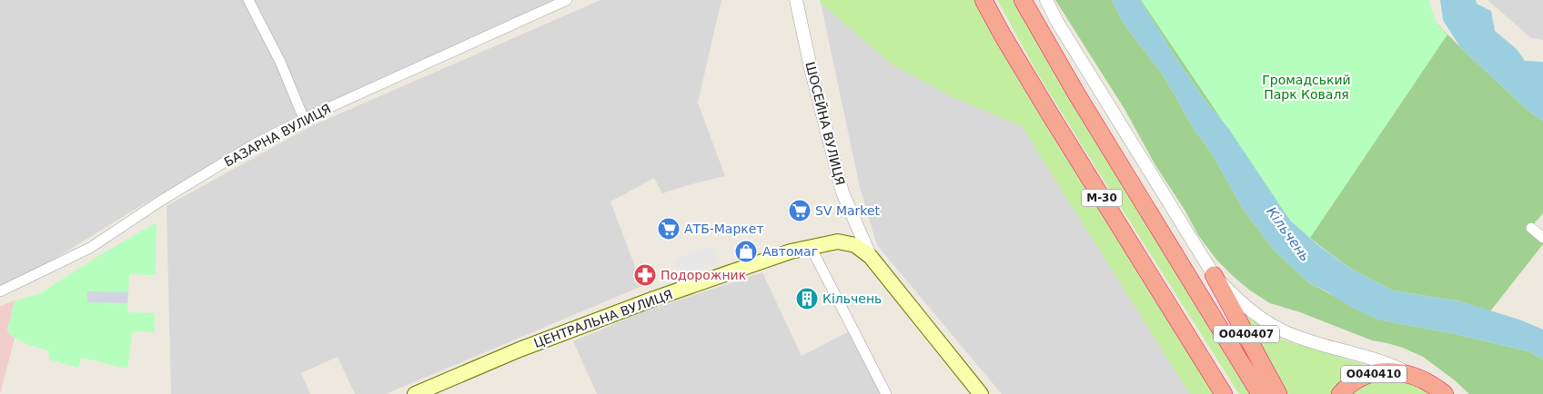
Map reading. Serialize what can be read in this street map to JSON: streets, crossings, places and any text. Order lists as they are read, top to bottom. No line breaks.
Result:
{"streets":{"highway":["М-30","О040407","О040410"],"main road":["ШОСЕЙНА ВУЛИЦЯ","ЦЕНТРАЛЬНА ВУЛИЦЯ"],"street":["БАЗАРНА ВУЛИЦЯ"]},"crossings":[["ШОСЕЙНА ВУЛИЦЯ","ЦЕНТРАЛЬНА ВУЛИЦЯ"]],"water":["Кільчень"],"parks":["Громадський Парк Коваля"],"places":{"supermarket":["SV Market","АТБ-Маркет"],"shop":["Автомаг"],"pharmacy":["Подорожник"],"building":["Кільчень"]}}
